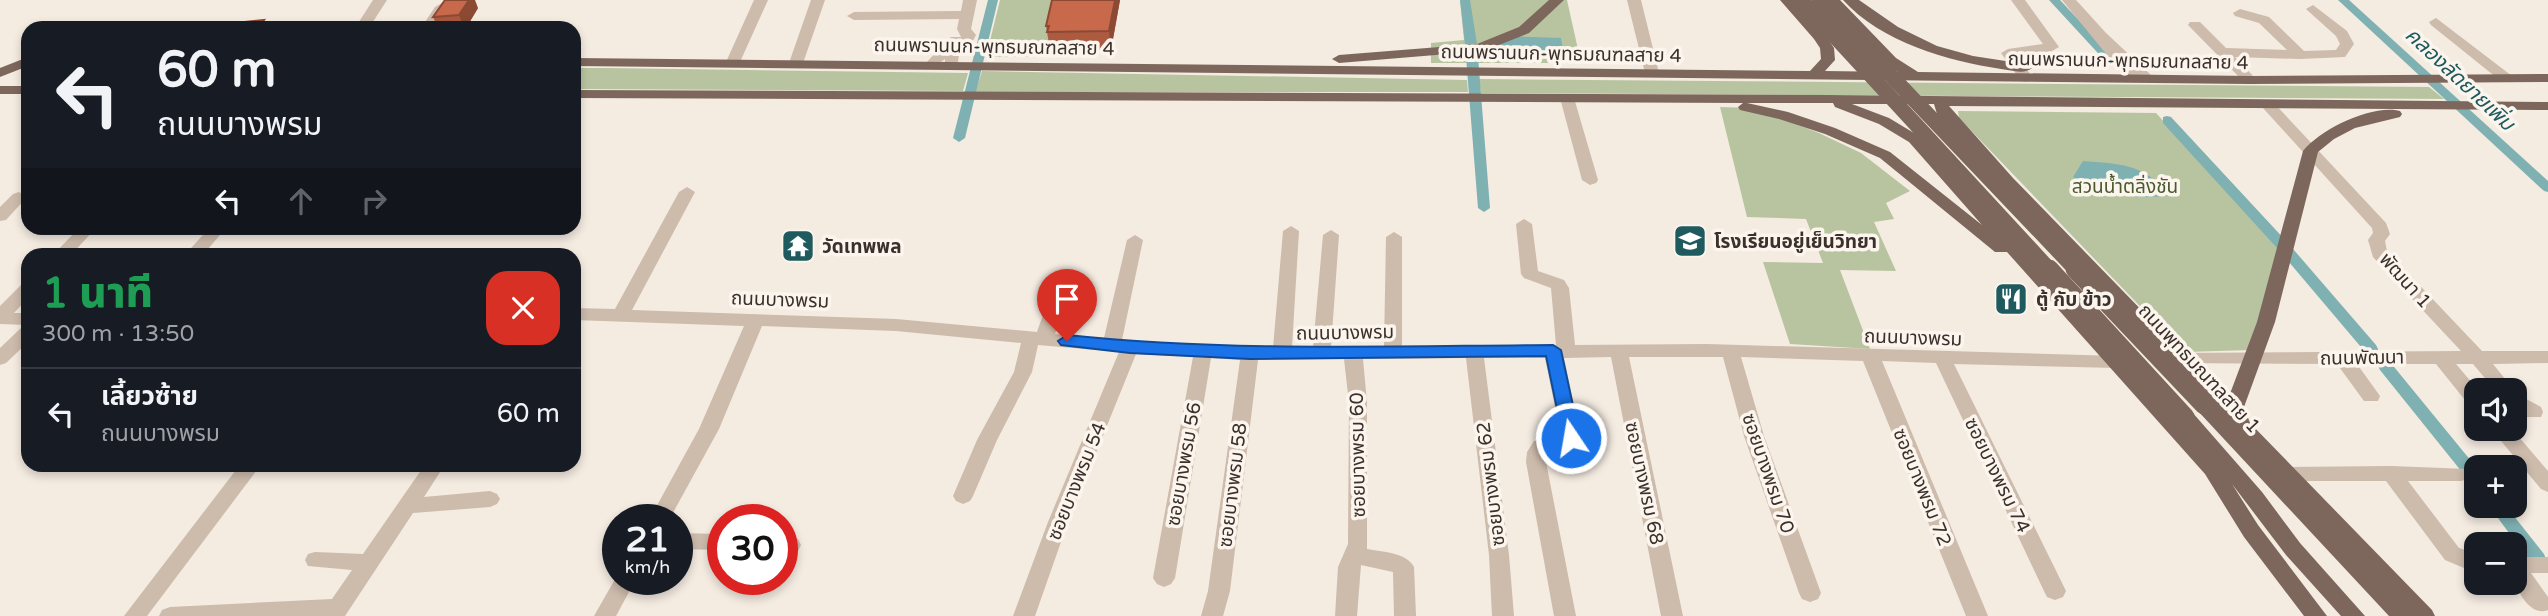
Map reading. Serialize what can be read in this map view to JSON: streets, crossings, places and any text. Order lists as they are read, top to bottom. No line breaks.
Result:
{"streets":{"main road":["ถนนพรานนก-พุทธมณฑลสาย 4","ถนนพุทธมณฑลสาย 1"],"street":["พัฒนา 1","ถนนบางพรม","ถนนพัฒนา","ซอยบางพรม 60","ซอยบางพรม 56","ซอยบางพรม 70","ซอยบางพรม 74","ซอยบางพรม 54","ซอยบางพรม 68","ซอยบางพรม 62","ซอยบางพรม 58","ซอยบางพรม 72"]},"crossings":[["พัฒนา 1","ถนนพัฒนา"],["ถนนบางพรม","ซอยบางพรม 60"],["ถนนบางพรม","ซอยบางพรม 56"],["ถนนบางพรม","ซอยบางพรม 70"],["ถนนบางพรม","ซอยบางพรม 74"],["ถนนบางพรม","ซอยบางพรม 54"],["ถนนบางพรม","ซอยบางพรม 68"],["ถนนบางพรม","ซอยบางพรม 62"],["ถนนบางพรม","ซอยบางพรม 58"],["ถนนบางพรม","ซอยบางพรม 72"]],"water":["คลองลัดยายเพิ่ม"],"parks":["สวนน้ำตลิ่งชัน"],"places":{"school or university":["โรงเรียนอยู่เย็นวิทยา"],"temple":["วัดเทพพล"],"restaurant":["ตู้ กับ ข้าว"]},"page":{"turn":["60 m","ถนนบางพรม"],"heading":["1 นาที","300 m · 13:50"],"list":[{"name":"เลี้ยวซ้าย","note":"ถนนบางพรม","value":"60 m"}],"map_buttons":["+","−"],"speed":"21 km/h","limit":"30"}}
